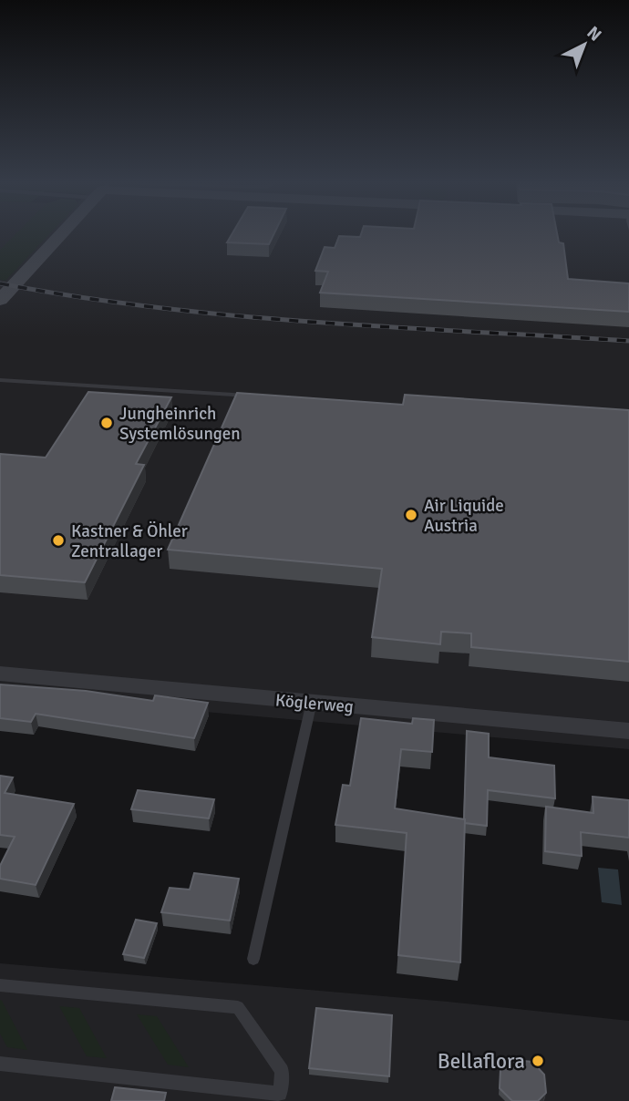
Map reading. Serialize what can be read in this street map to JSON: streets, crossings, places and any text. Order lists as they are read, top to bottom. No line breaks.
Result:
{"streets":{"street":["Köglerweg"]},"places":["Jungheinrich Systemlösungen","Air Liquide Austria","Kastner & Öhler Zentrallager","Bellaflora"],"north":"top right"}
